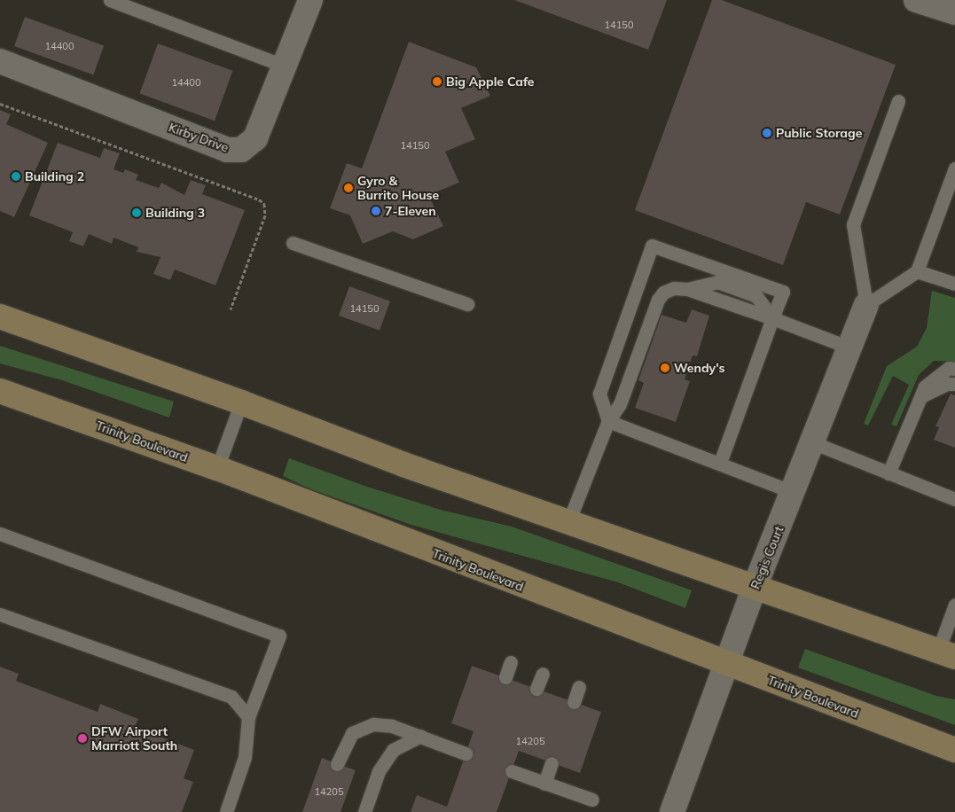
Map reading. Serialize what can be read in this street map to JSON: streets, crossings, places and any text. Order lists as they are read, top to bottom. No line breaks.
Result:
{"streets":{"main road":["Trinity Boulevard"],"street":["Kirby Drive","Regis Court"]},"crossings":[["Trinity Boulevard","Regis Court"]],"places":["Big Apple Cafe","Public Storage","Building 2","Gyro & Burrito House","7-Eleven","Building 3","Wendy's","DFW Airport Marriott South"],"house_numbers":["14150","14400","14400","14150","14150","14205","14205"]}
